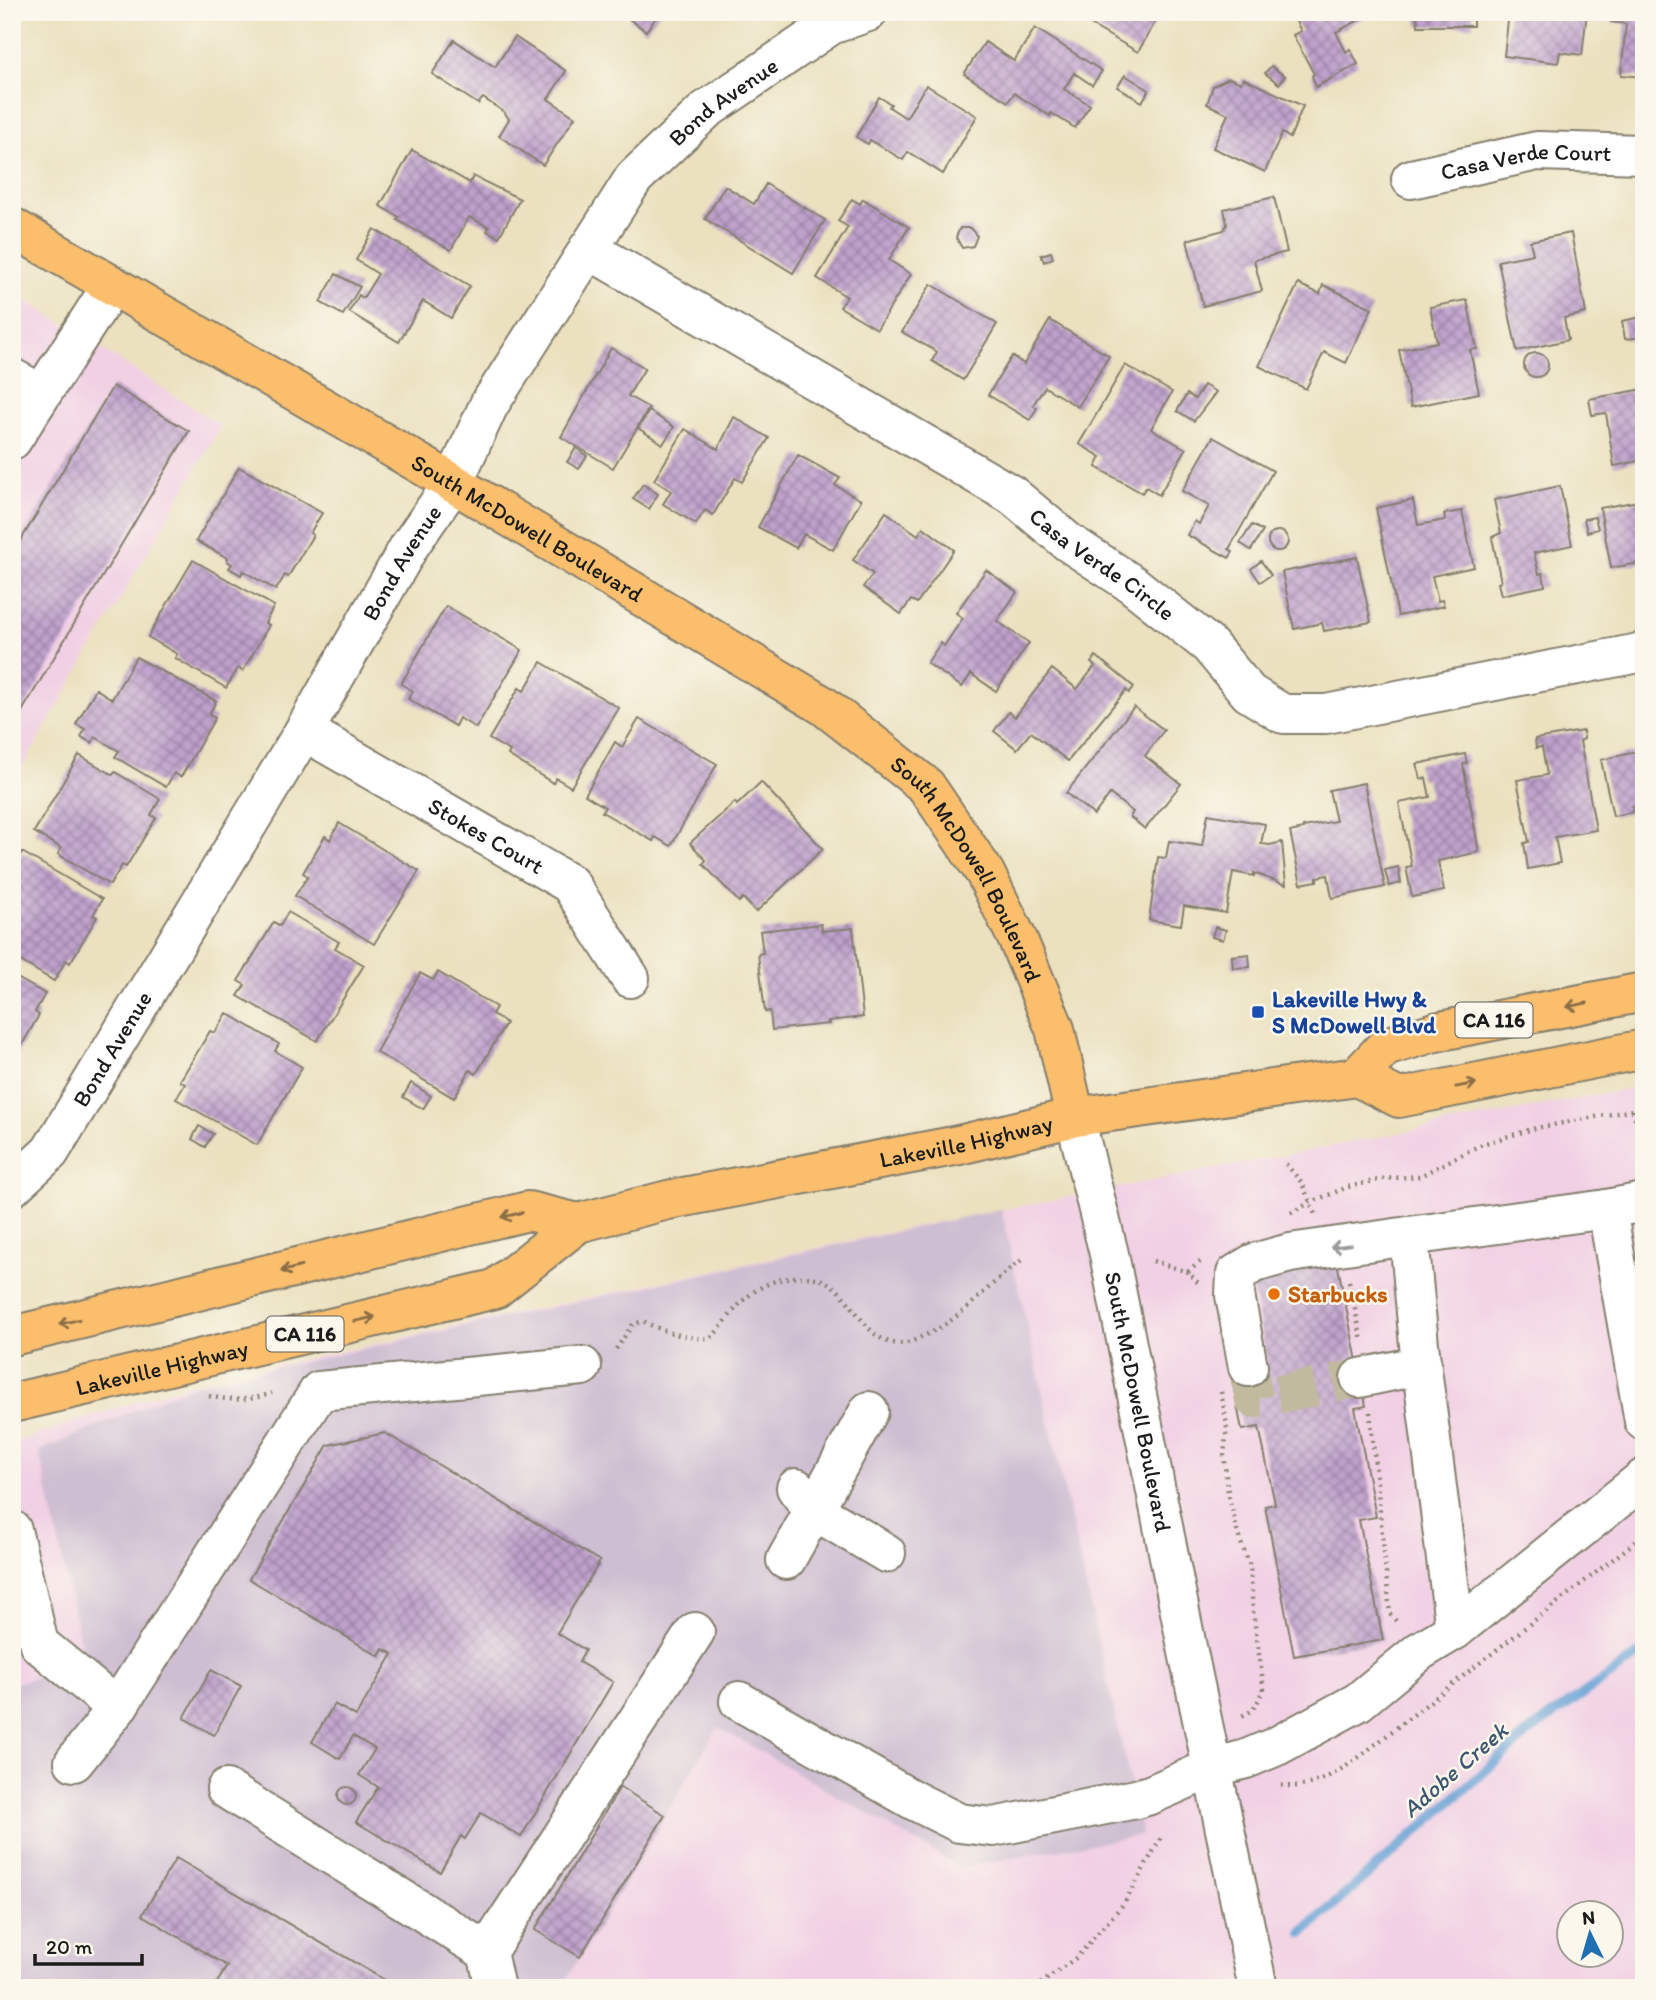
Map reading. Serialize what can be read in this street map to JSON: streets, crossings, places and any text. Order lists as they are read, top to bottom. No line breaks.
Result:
{"streets":{"main road":["South McDowell Boulevard","CA 116","Lakeville Highway"],"street":["Bond Avenue","Casa Verde Court","Casa Verde Circle","Stokes Court"]},"crossings":[["Bond Avenue","South McDowell Boulevard"],["Bond Avenue","Casa Verde Circle"],["Bond Avenue","Stokes Court"],["South McDowell Boulevard","Lakeville Highway"],["CA 116","Lakeville Highway"]],"water":["Adobe Creek"],"places":{"transit":["Lakeville Hwy & S McDowell Blvd"],"other":["Starbucks"]},"scale_bar":"20 m","north":"top"}
